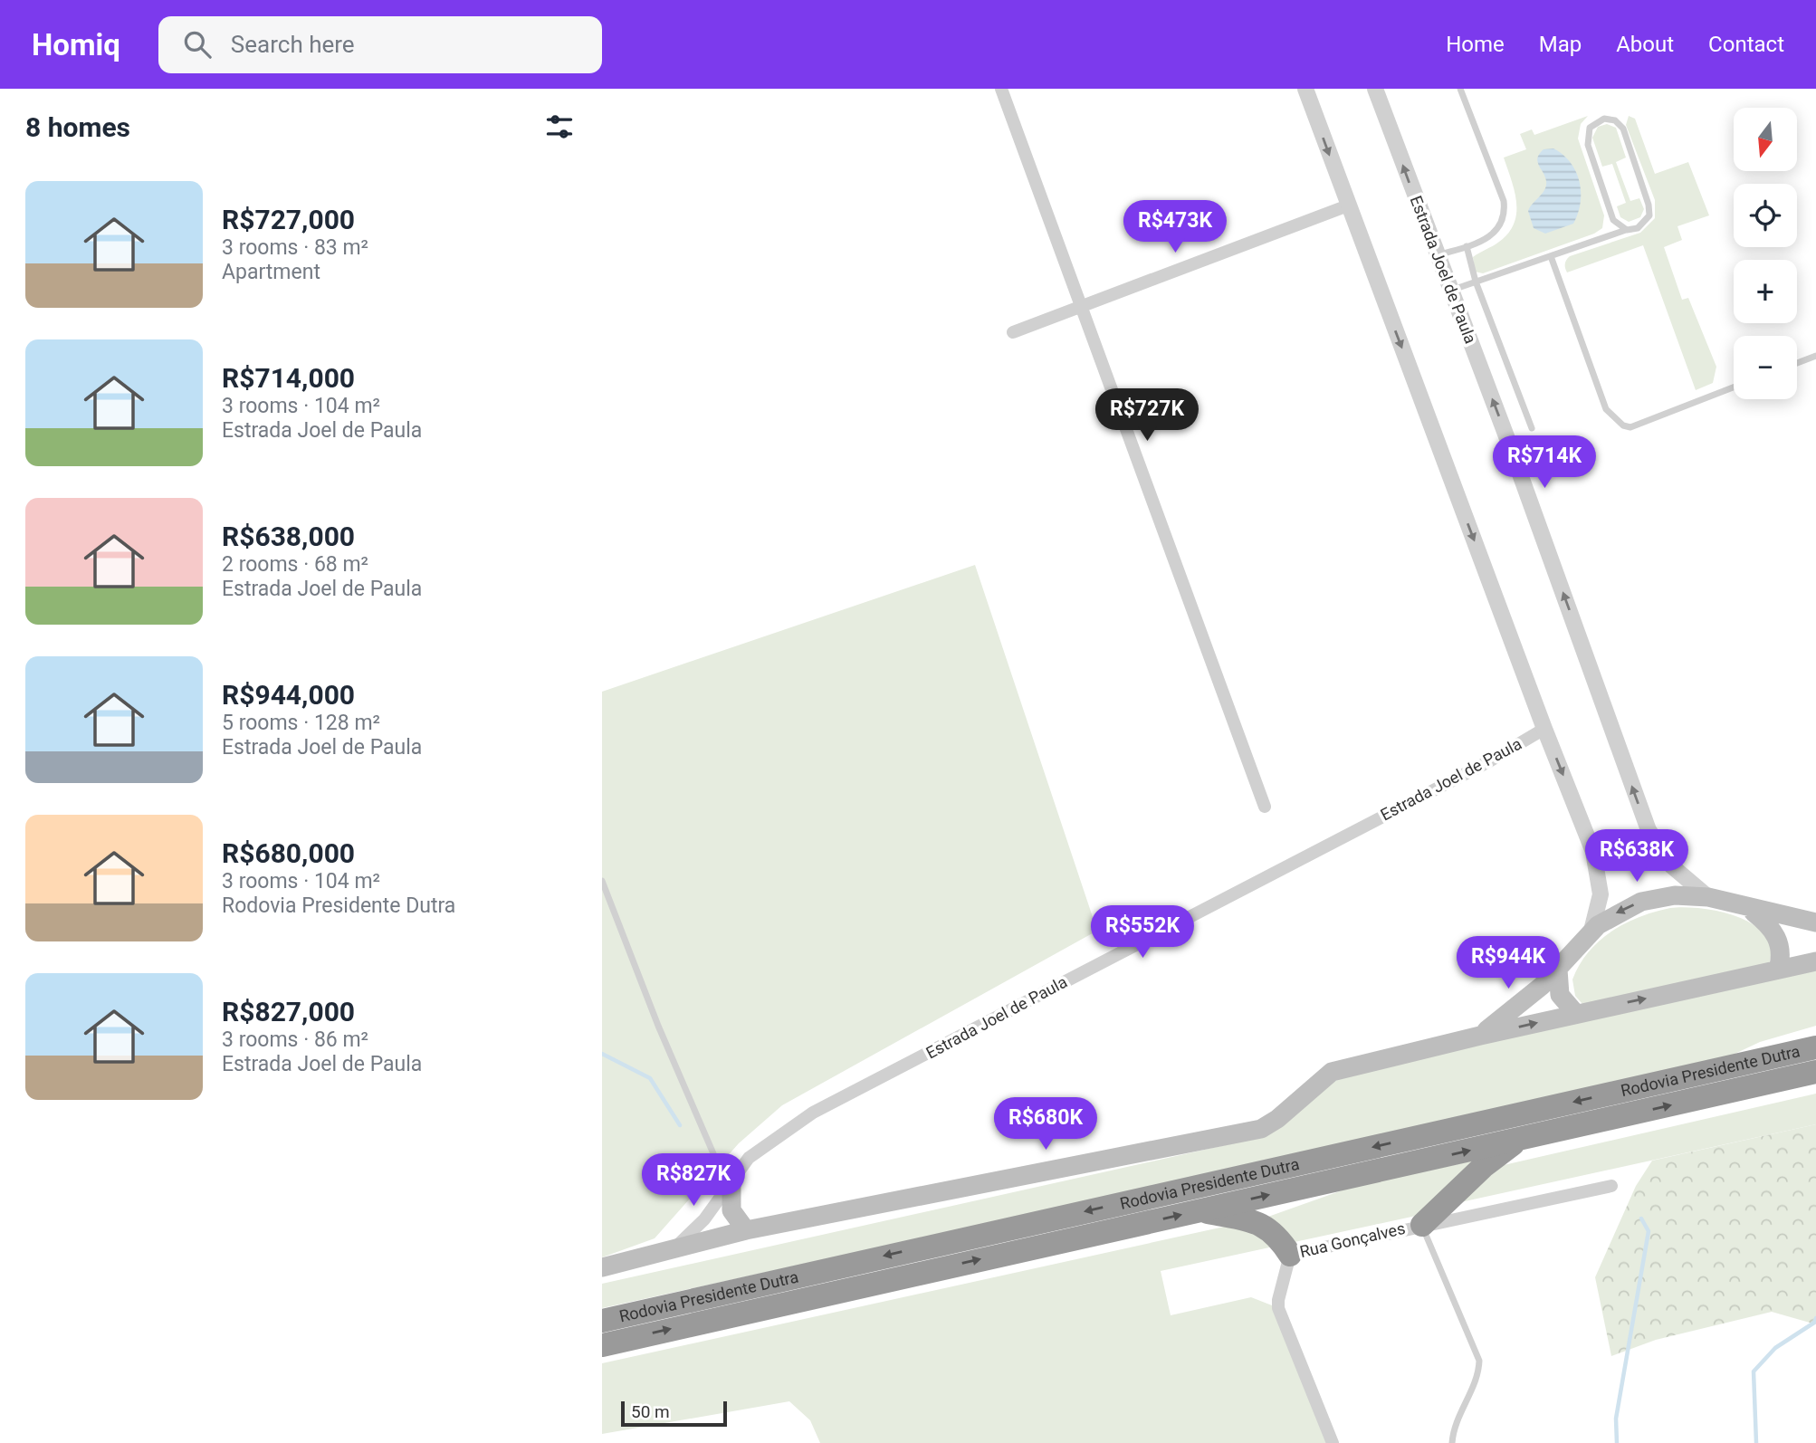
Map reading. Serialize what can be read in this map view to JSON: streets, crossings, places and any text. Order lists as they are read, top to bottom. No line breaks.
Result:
{"streets":{"highway":["Rodovia Presidente Dutra"],"street":["Estrada Joel de Paula","Rua Gonçalves"]},"scale_bar":"50 m","north":"bottom","page":{"header":"Homiq","search":"Search here","nav":["Home","Map","About","Contact"],"heading":"8 homes","map_buttons":["+","−"],"list":[{"name":"R$727,000","note":"3 rooms · 83 m² · Apartment"},{"name":"R$714,000","note":"3 rooms · 104 m² · Estrada Joel de Paula"},{"name":"R$638,000","note":"2 rooms · 68 m² · Estrada Joel de Paula"},{"name":"R$944,000","note":"5 rooms · 128 m² · Estrada Joel de Paula"},{"name":"R$680,000","note":"3 rooms · 104 m² · Rodovia Presidente Dutra"},{"name":"R$827,000","note":"3 rooms · 86 m² · Estrada Joel de Paula"}],"price":["R$473K","R$727K","R$714K","R$638K","R$552K","R$944K","R$680K","R$827K"],"scale":"50 m"}}
